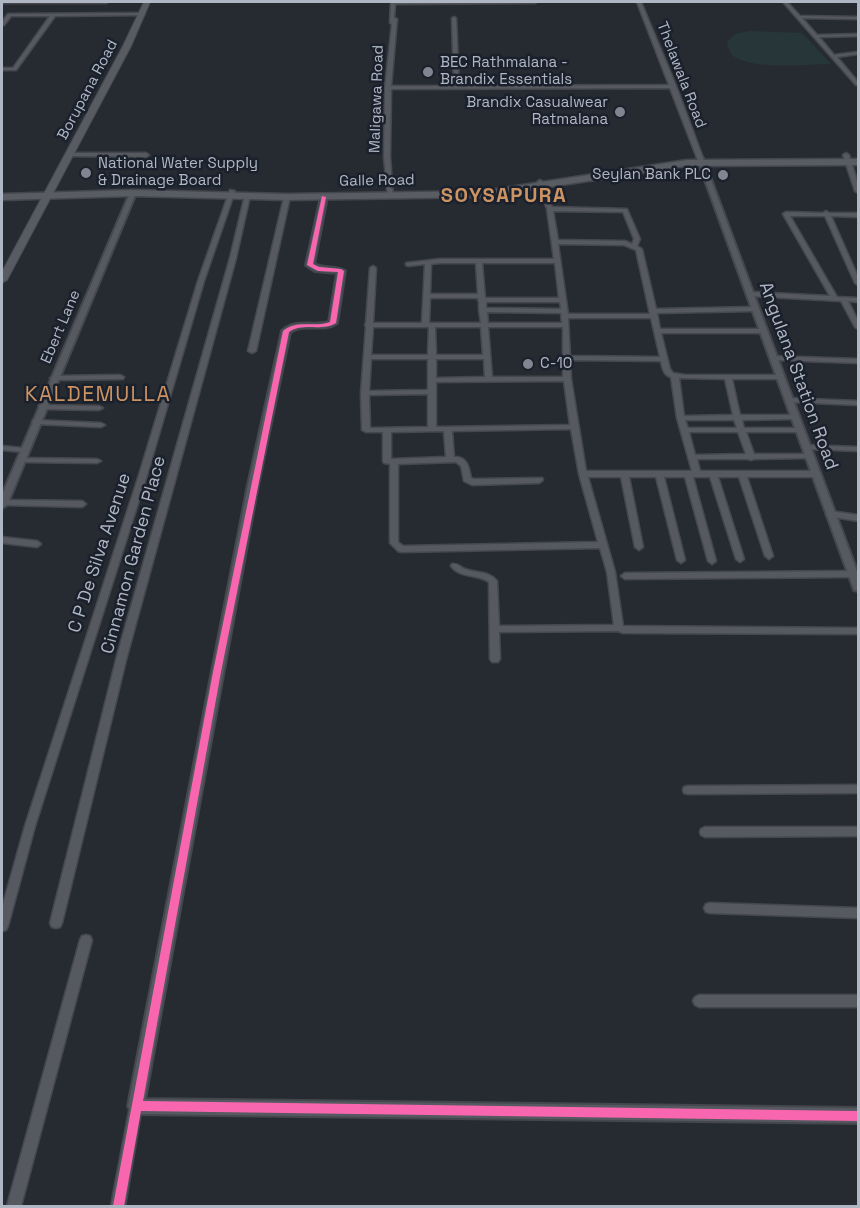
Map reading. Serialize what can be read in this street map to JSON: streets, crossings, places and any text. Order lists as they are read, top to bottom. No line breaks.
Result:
{"streets":{"highway":["Galle Road"],"main road":["Borupana Road"],"street":["Thelawala Road","Maligawa Road","Ebert Lane","Angulana Station Road","C P De Silva Avenue","Cinnamon Garden Place"]},"crossings":[["Thelawala Road","Galle Road"],["Thelawala Road","Angulana Station Road"],["Borupana Road","Galle Road"],["Maligawa Road","Galle Road"],["Galle Road","Ebert Lane"],["Galle Road","Angulana Station Road"],["Galle Road","C P De Silva Avenue"],["Galle Road","Cinnamon Garden Place"]],"districts":["SOYSAPURA","KALDEMULLA"],"places":["BEC Rathmalana - Brandix Essentials","Brandix Casualwear Ratmalana","National Water Supply & Drainage Board","Seylan Bank PLC","C-10"]}
